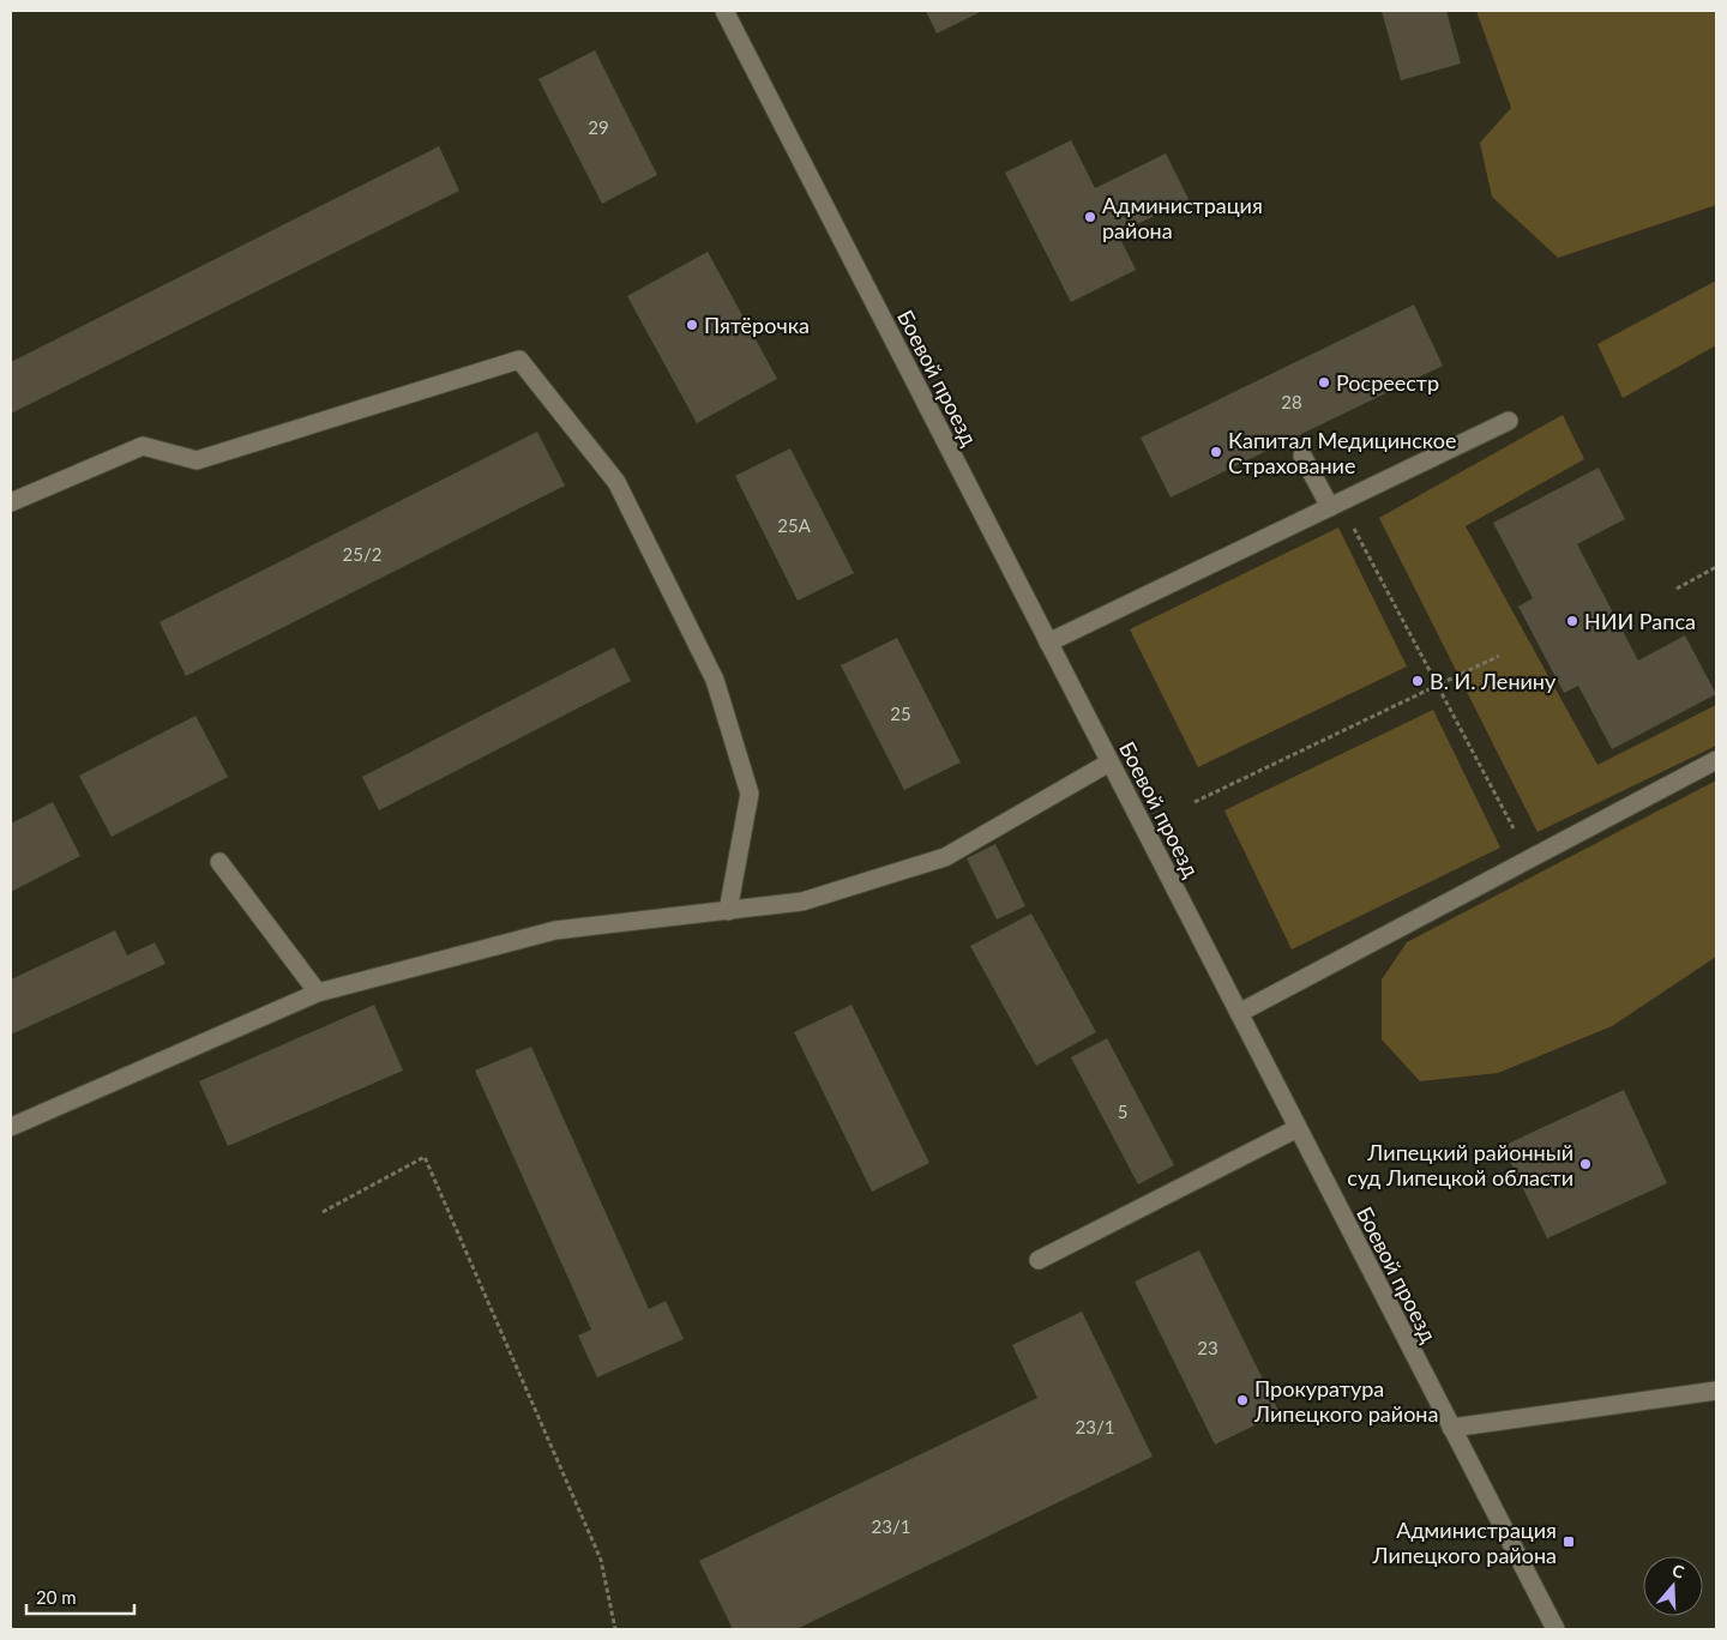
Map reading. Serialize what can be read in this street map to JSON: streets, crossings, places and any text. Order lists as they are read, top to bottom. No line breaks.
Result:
{"streets":{"street":["Боевой проезд"]},"places":{"other":["Администрация района","Пятёрочка","Росреестр","Капитал Медицинское Страхование","НИИ Рапса","В. И. Ленину","Липецкий районный суд Липецкой области","Прокуратура Липецкого района"],"transit":["Администрация Липецкого района"]},"house_numbers":["29","28","25А","25/2","25","5","23","23/1","23/1"],"scale_bar":"20 m","north":"top"}
